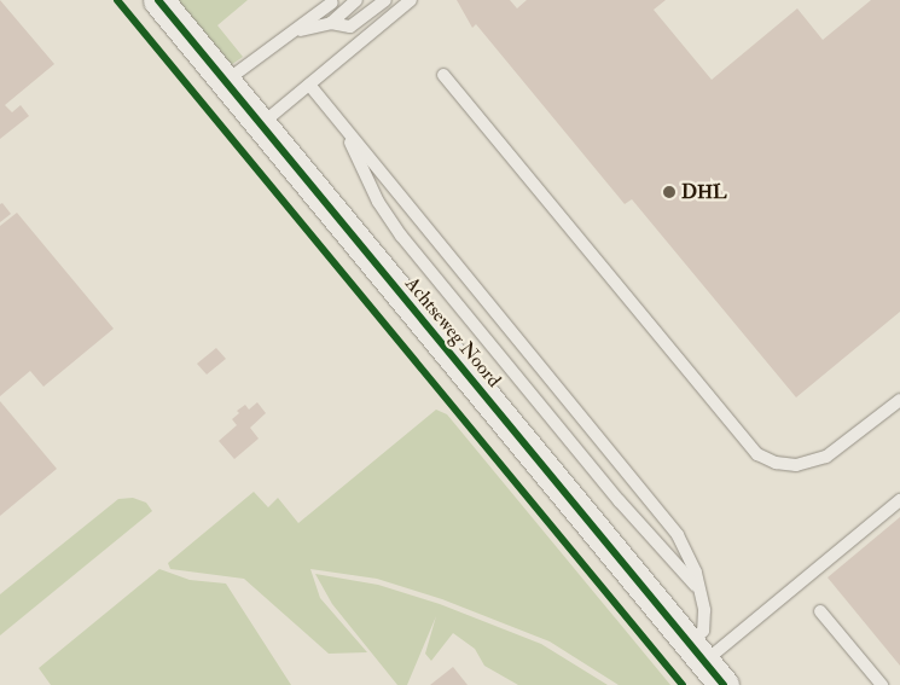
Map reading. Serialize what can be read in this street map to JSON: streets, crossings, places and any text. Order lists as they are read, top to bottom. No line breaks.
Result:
{"streets":{"street":["Achtseweg Noord"]},"places":["DHL"]}
